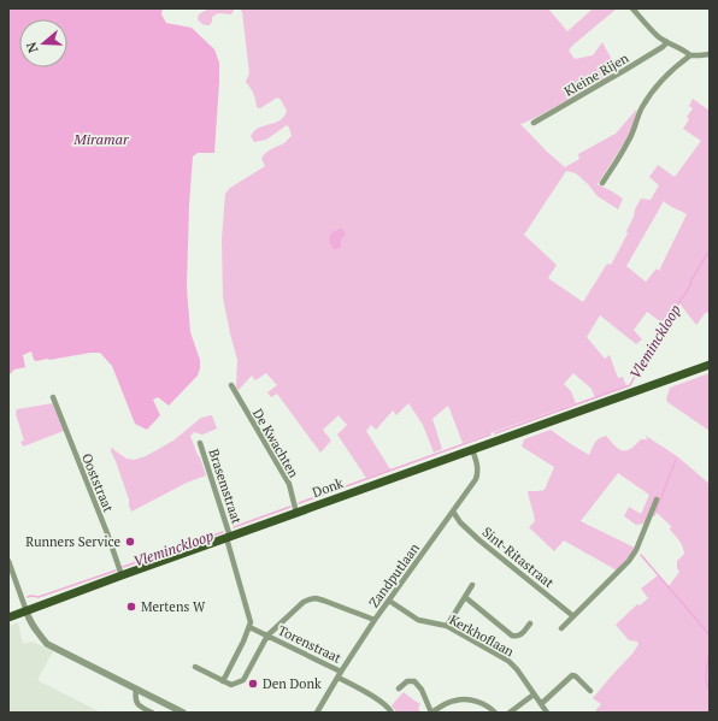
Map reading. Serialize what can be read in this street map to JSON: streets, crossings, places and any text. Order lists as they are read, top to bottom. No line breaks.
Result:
{"streets":{"main road":["Donk"],"street":["Kleine Rijen","De Kwachten","Ooststraat","Brasemstraat","Sint-Ritastraat","Zandputlaan","Kerkhoflaan","Torenstraat"]},"crossings":[["De Kwachten","Donk"],["Ooststraat","Donk"],["Brasemstraat","Donk"],["Brasemstraat","Torenstraat"],["Donk","Zandputlaan"],["Sint-Ritastraat","Zandputlaan"],["Zandputlaan","Kerkhoflaan"],["Zandputlaan","Torenstraat"]],"water":["Miramar","Vleminckloop"],"places":["Runners Service","Mertens W","Den Donk"],"north":"left"}
